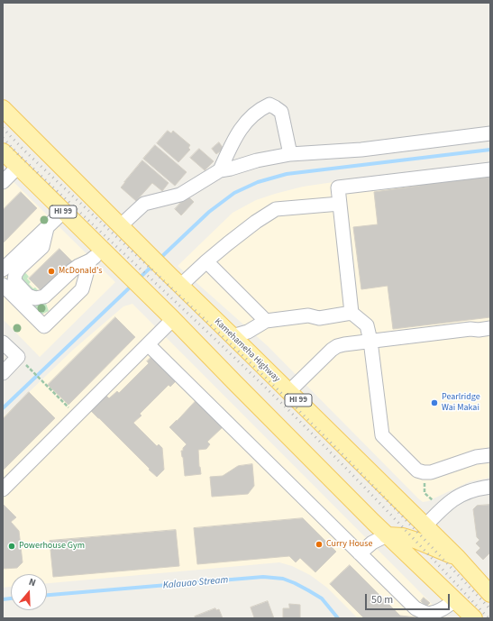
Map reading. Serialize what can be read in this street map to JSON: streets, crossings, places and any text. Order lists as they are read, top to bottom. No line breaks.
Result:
{"streets":{"main road":["HI 99","Kamehameha Highway"]},"water":["Kalauao Stream"],"places":["McDonald's","Pearlridge Wai Makai","Curry House","Powerhouse Gym"],"scale_bar":"50 m","north":"top"}
